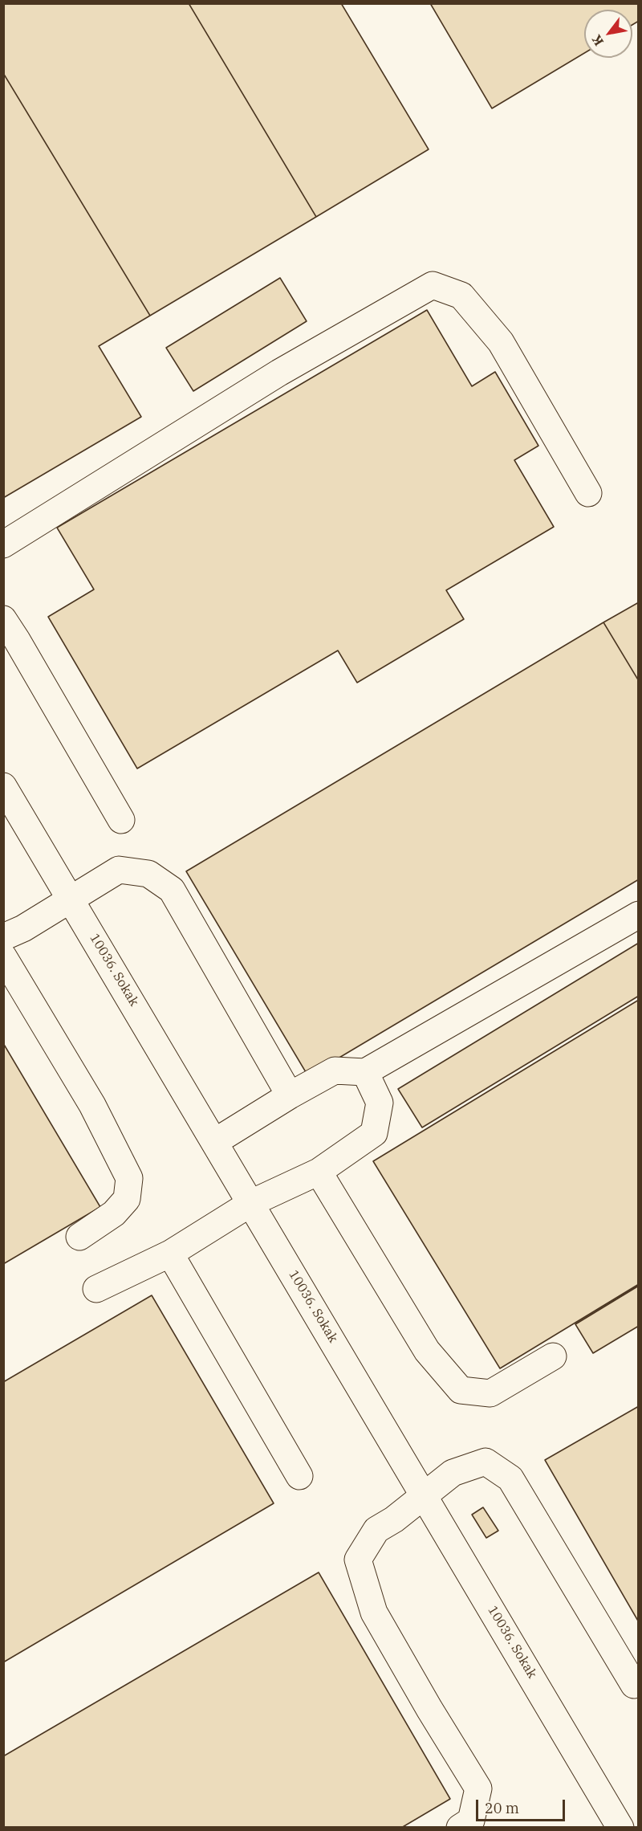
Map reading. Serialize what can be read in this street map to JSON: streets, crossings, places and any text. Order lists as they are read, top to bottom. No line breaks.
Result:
{"streets":{"street":["10036. Sokak"]},"scale_bar":"20 m","north":"bottom left"}
